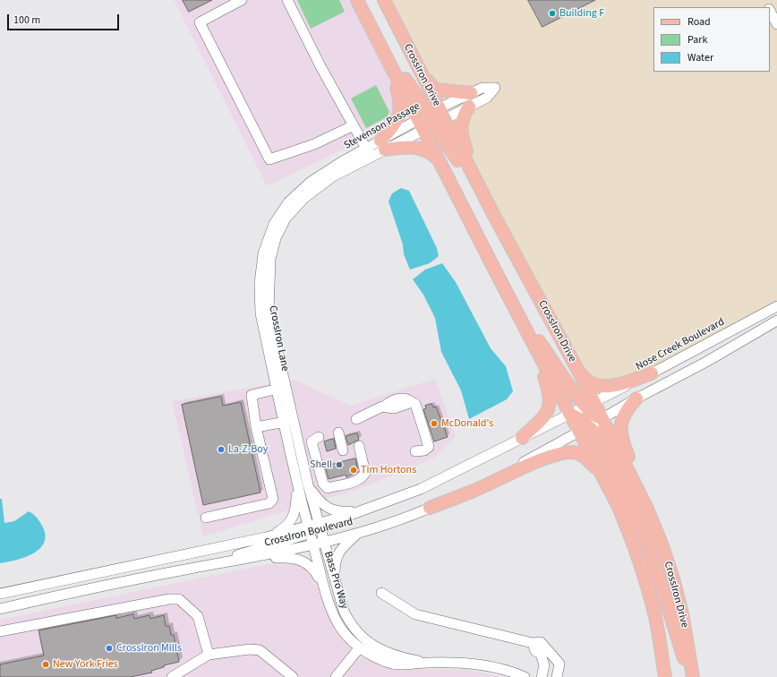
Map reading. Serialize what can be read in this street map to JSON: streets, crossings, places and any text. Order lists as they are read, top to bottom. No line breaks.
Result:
{"streets":{"main road":["CrossIron Drive"],"street":["Stevenson Passage","CrossIron Lane","Nose Creek Boulevard","CrossIron Boulevard","Bass Pro Way"]},"crossings":[["CrossIron Drive","Stevenson Passage"],["CrossIron Drive","Nose Creek Boulevard"],["CrossIron Drive","CrossIron Boulevard"],["Stevenson Passage","CrossIron Lane"],["CrossIron Lane","CrossIron Boulevard"],["CrossIron Lane","Bass Pro Way"],["Nose Creek Boulevard","CrossIron Boulevard"],["CrossIron Boulevard","Bass Pro Way"]],"places":["Building F","McDonald's","La-Z-Boy","Shell","Tim Hortons","CrossIron Mills","New York Fries"],"legend":["Road","Park","Water"],"scale_bar":"100 m"}
